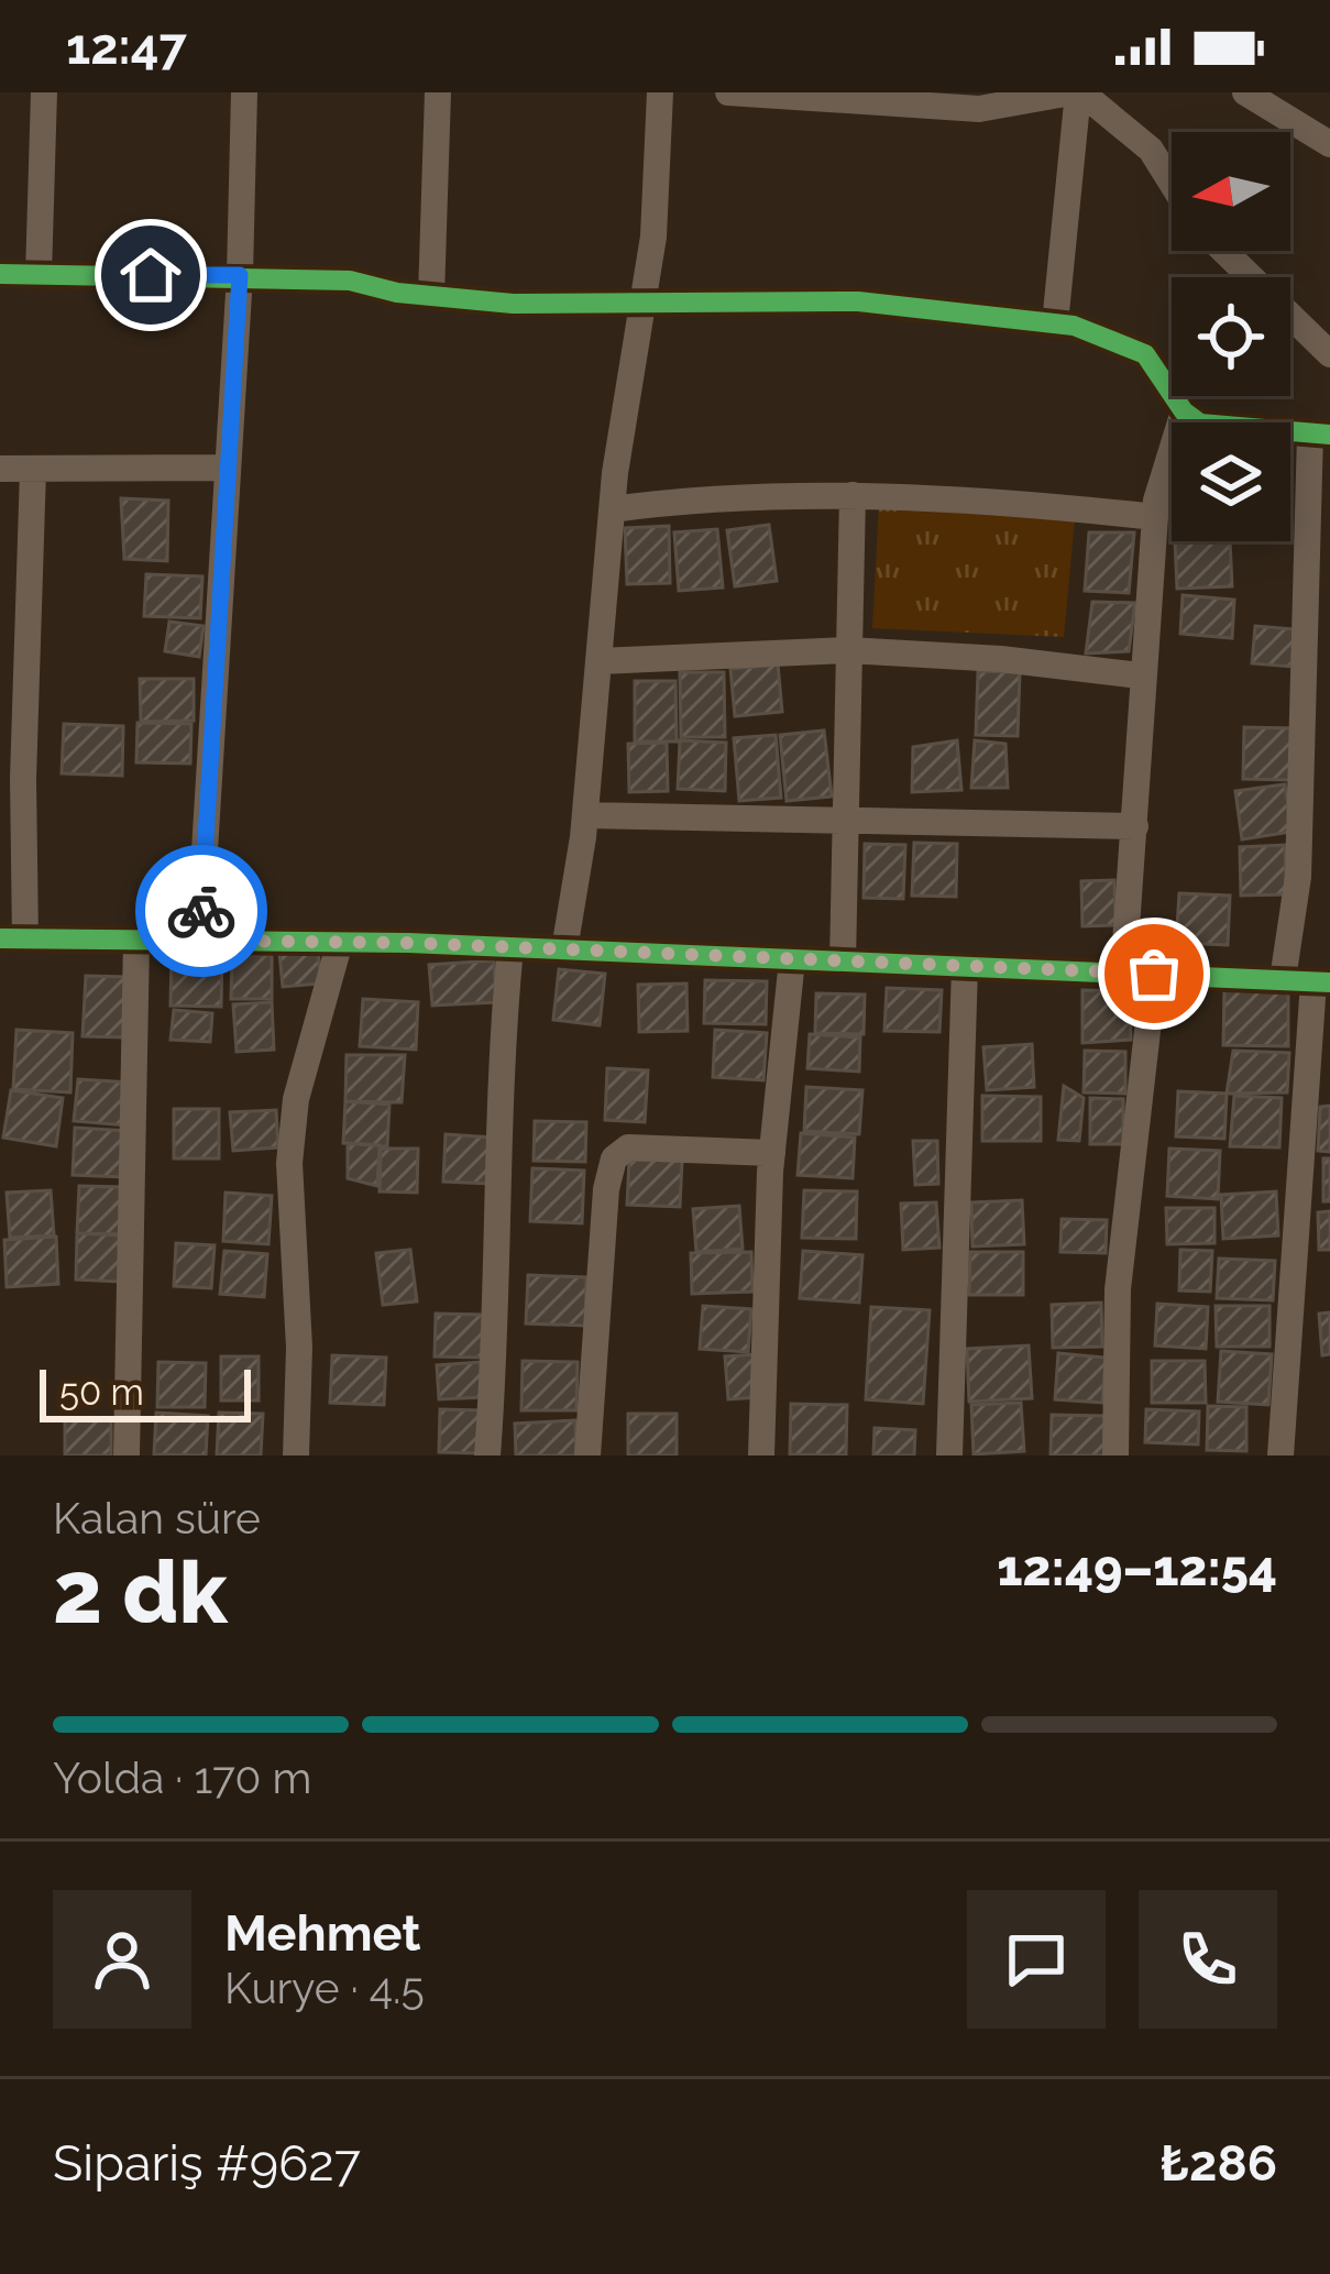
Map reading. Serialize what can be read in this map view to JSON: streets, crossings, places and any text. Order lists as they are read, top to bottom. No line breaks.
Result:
{"scale_bar":"50 m","north":"left","page":{"status":"12:47","scale":"50 m","heading":["2 dk","Kalan süre","12:49–12:54"],"panel":["Mehmet","Kurye · 4.5","Sipariş #9627","₺286"],"bar":"Yolda · 170 m"}}
